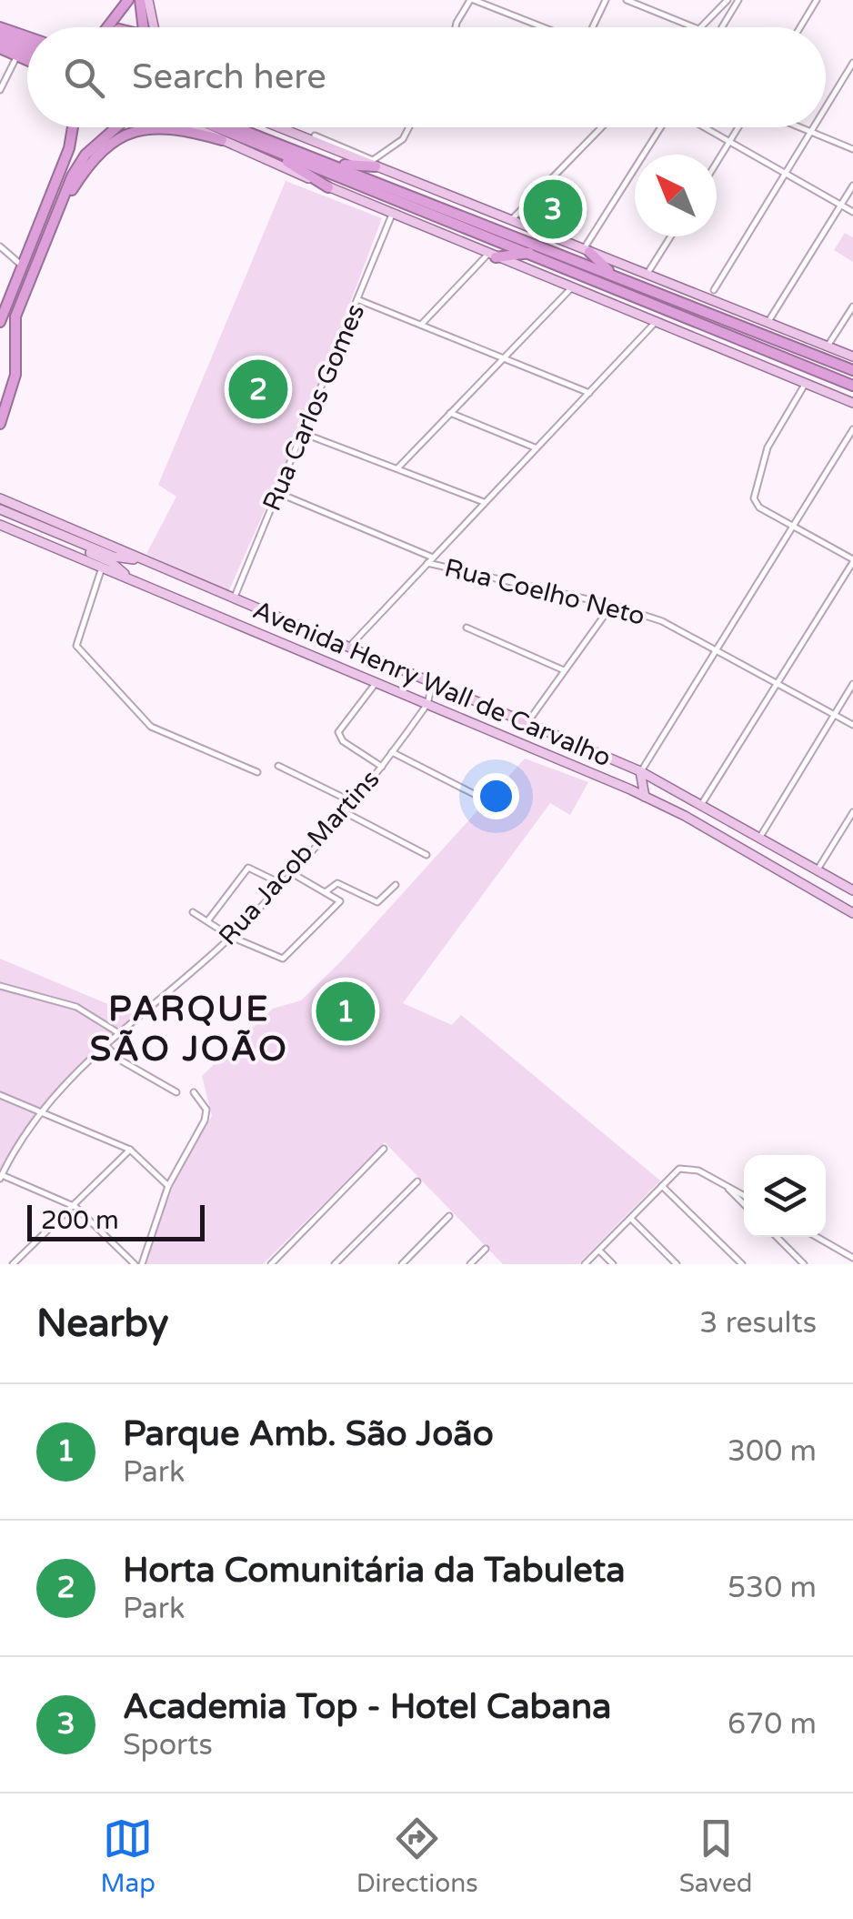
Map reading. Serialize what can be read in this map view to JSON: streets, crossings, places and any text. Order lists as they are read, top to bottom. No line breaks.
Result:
{"streets":{"main road":["Avenida Henry Wall de Carvalho"],"street":["Rua Carlos Gomes","Rua Coelho Neto","Rua Jacob Martins"]},"crossings":[["Rua Carlos Gomes","Avenida Henry Wall de Carvalho"],["Avenida Henry Wall de Carvalho","Rua Jacob Martins"]],"districts":["PARQUE SÃO JOÃO"],"scale_bar":"200 m","north":"top left","page":{"search":"Search here","pins":["3","2","1"],"scale":"200 m","heading":["Nearby","3 results"],"list":[{"mark":"1","name":"Parque Amb. São João","note":"Park","value":"300 m"},{"mark":"2","name":"Horta Comunitária da Tabuleta","note":"Park","value":"530 m"},{"mark":"3","name":"Academia Top - Hotel Cabana","note":"Sports","value":"670 m"}],"nav":["Map","Directions","Saved"]}}
